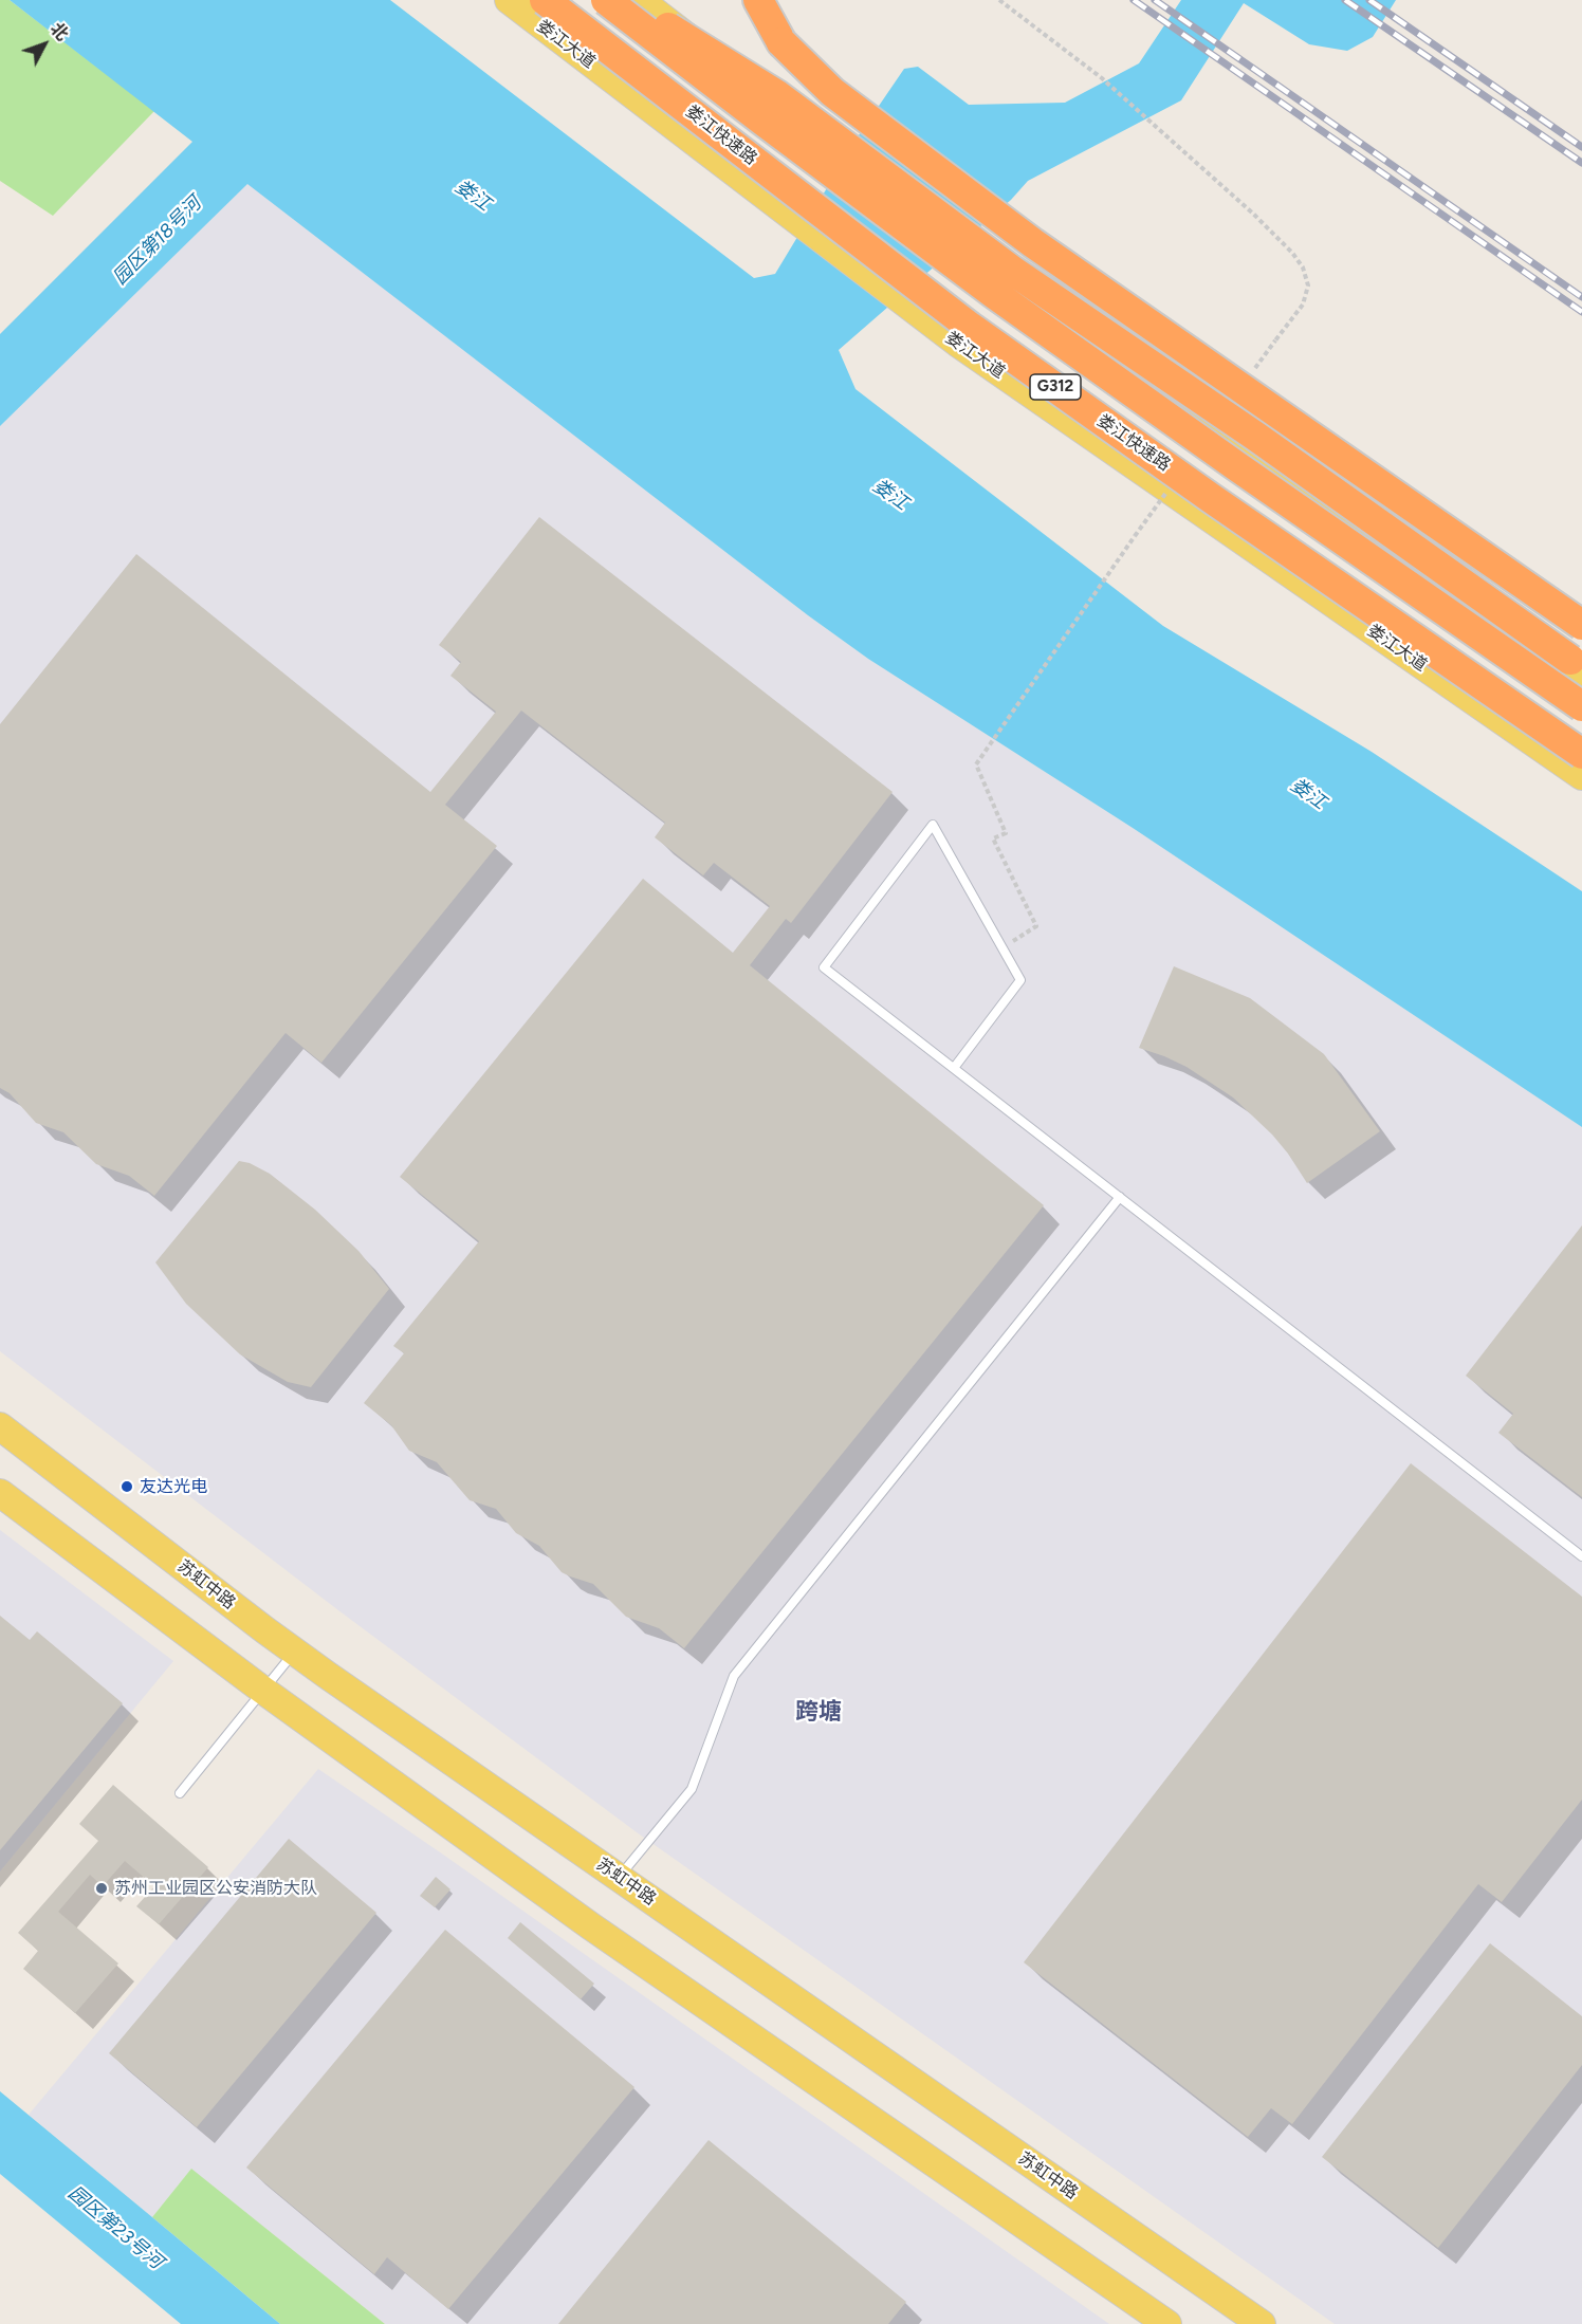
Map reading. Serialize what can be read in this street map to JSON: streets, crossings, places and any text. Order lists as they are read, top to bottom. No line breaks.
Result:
{"streets":{"highway":["娄江快速路","G312"],"main road":["娄江大道","苏虹中路"]},"districts":["跨塘"],"water":["娄江","园区第18号河","园区第23号河"],"places":["友达光电","苏州工业园区公安消防大队"],"north":"top right"}
